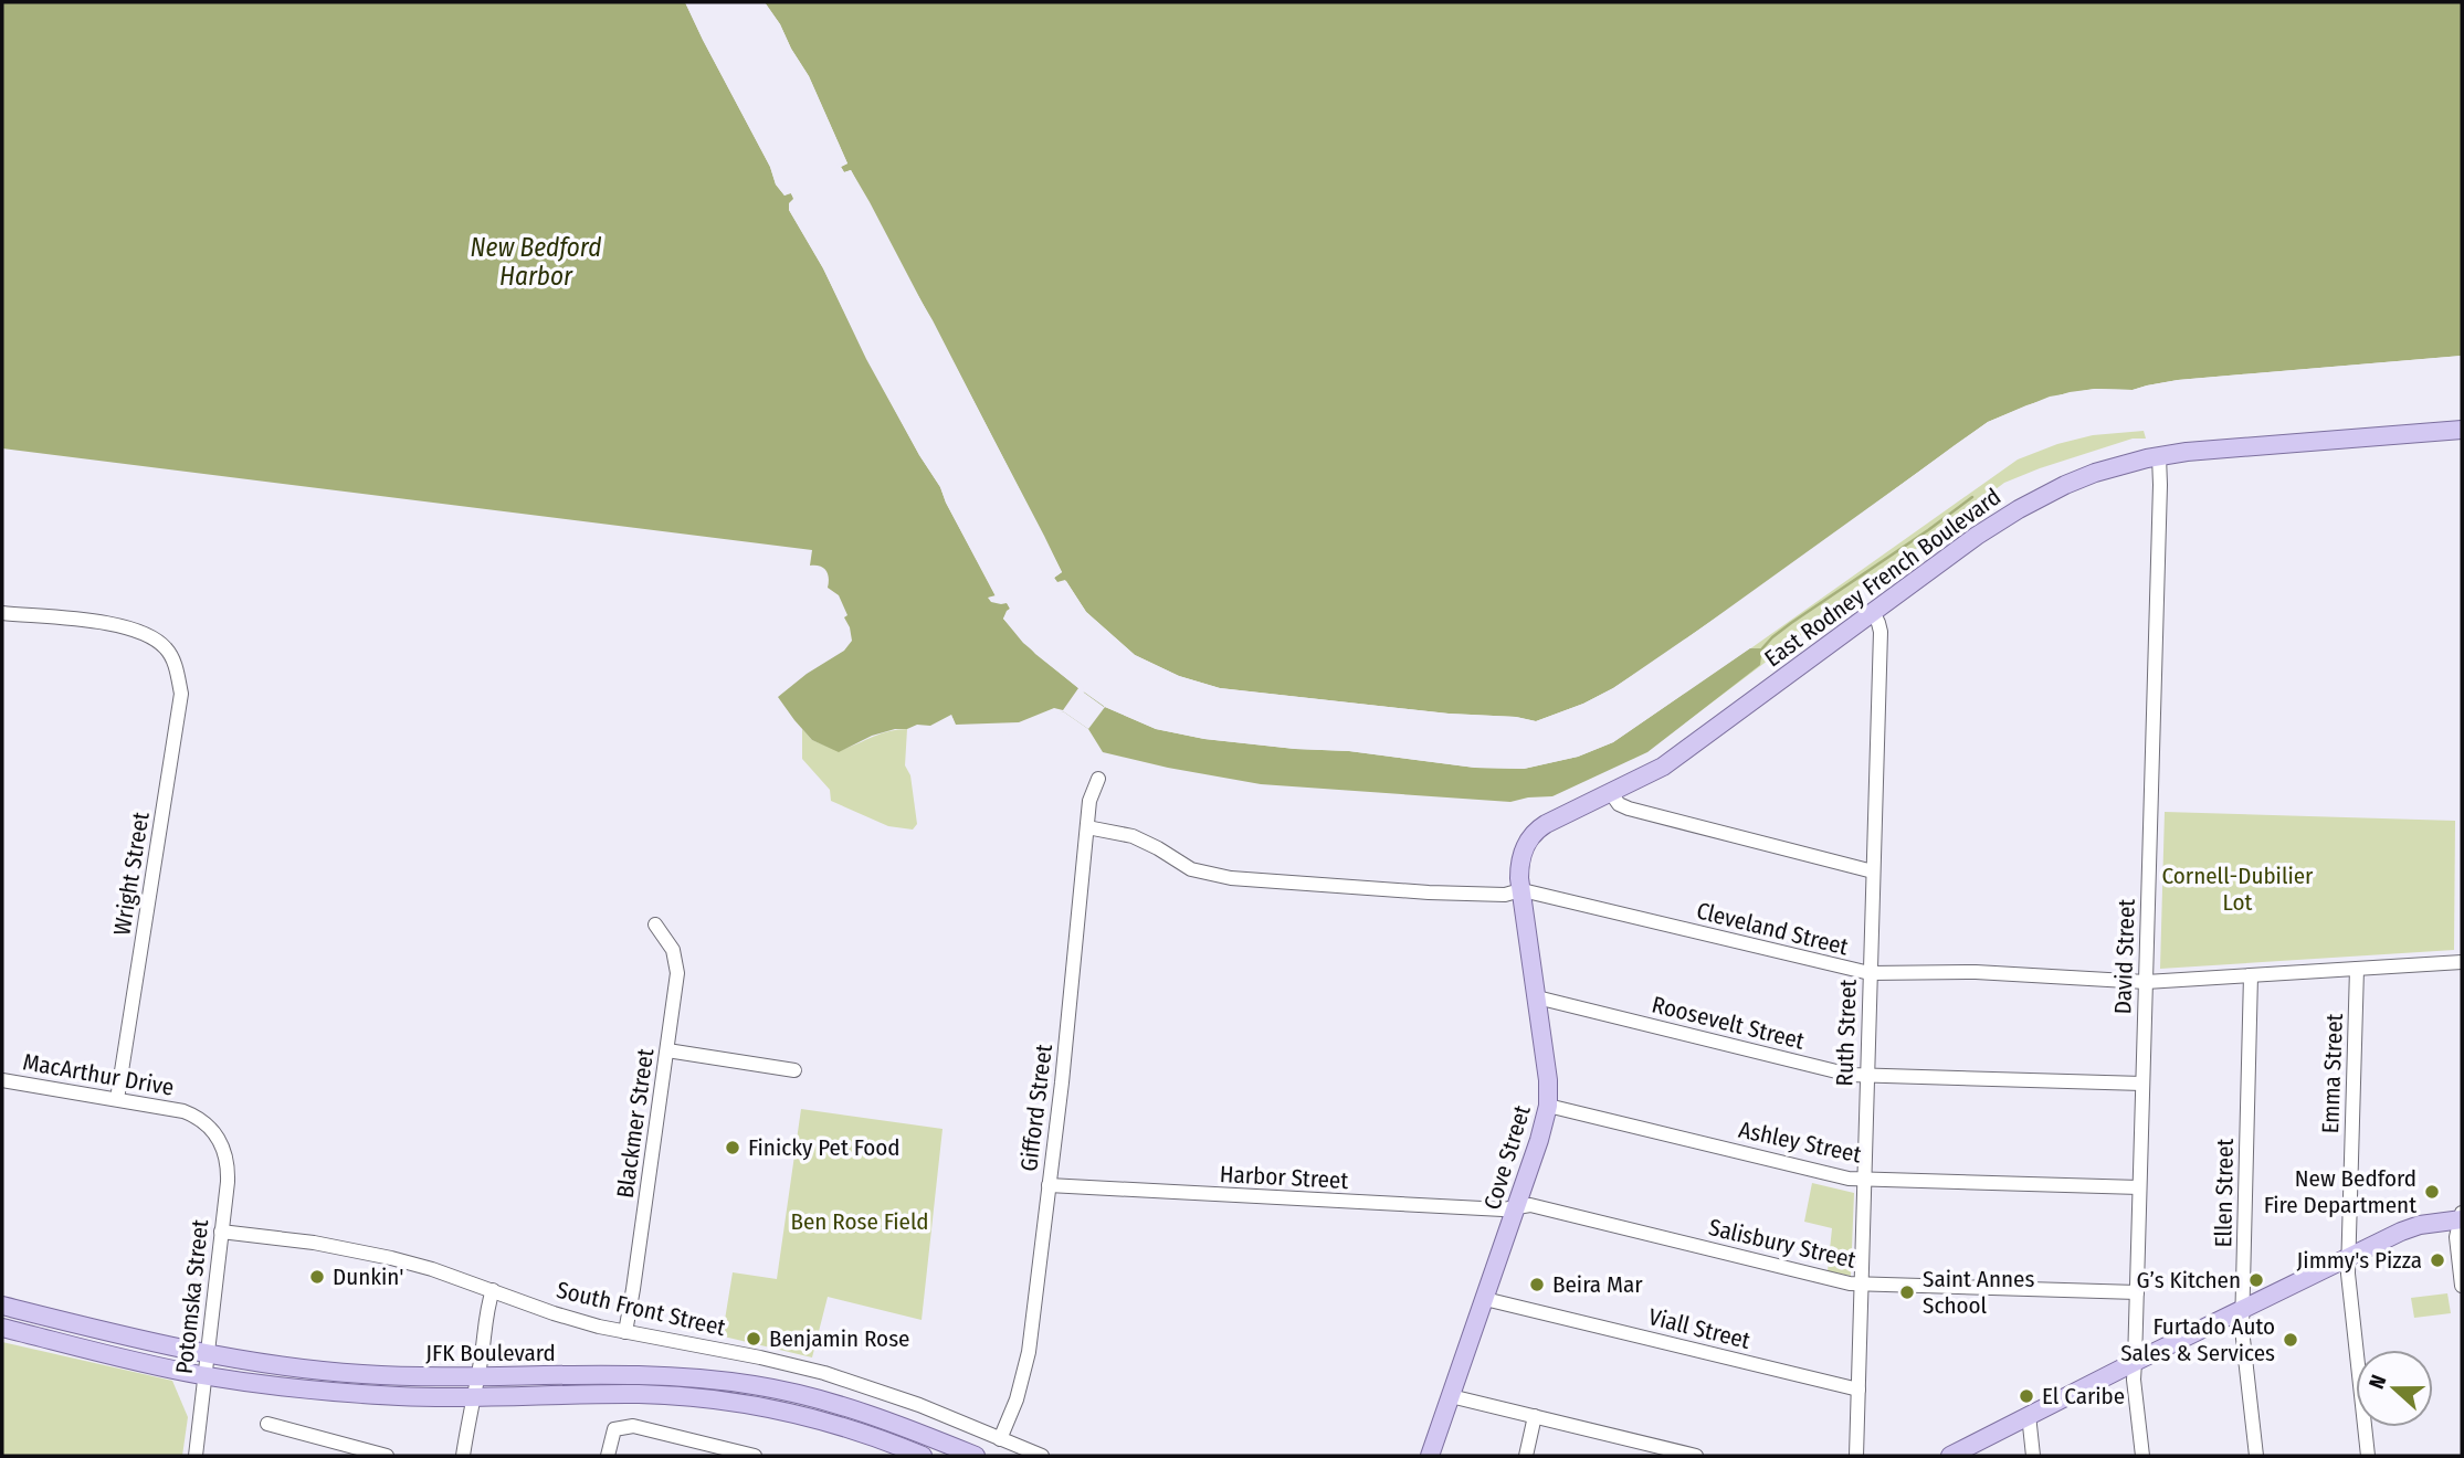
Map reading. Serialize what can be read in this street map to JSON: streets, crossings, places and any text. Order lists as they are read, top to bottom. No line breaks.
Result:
{"streets":{"main road":["East Rodney French Boulevard","Cove Street","JFK Boulevard"],"street":["Wright Street","Cleveland Street","David Street","Roosevelt Street","Ruth Street","Emma Street","MacArthur Drive","Gifford Street","Blackmer Street","Ashley Street","Harbor Street","Ellen Street","Salisbury Street","Potomska Street","South Front Street","Viall Street"]},"crossings":[["East Rodney French Boulevard","David Street"],["East Rodney French Boulevard","Ruth Street"],["East Rodney French Boulevard","Cove Street"],["Wright Street","MacArthur Drive"],["Cleveland Street","David Street"],["Cleveland Street","Ruth Street"],["Cleveland Street","Emma Street"],["Cleveland Street","Gifford Street"],["Cleveland Street","Cove Street"],["Cleveland Street","Ellen Street"],["David Street","Roosevelt Street"],["David Street","Ashley Street"],["David Street","Salisbury Street"],["Roosevelt Street","Ruth Street"],["Roosevelt Street","Cove Street"],["Ruth Street","Ashley Street"],["Ruth Street","Salisbury Street"],["Ruth Street","Viall Street"],["MacArthur Drive","Potomska Street"],["Gifford Street","Harbor Street"],["Gifford Street","South Front Street"],["Blackmer Street","South Front Street"],["Ashley Street","Cove Street"],["Cove Street","Harbor Street"],["Cove Street","Salisbury Street"],["Cove Street","Viall Street"],["Harbor Street","Salisbury Street"],["Potomska Street","South Front Street"],["Potomska Street","JFK Boulevard"]],"water":["New Bedford Harbor"],"parks":["Cornell-Dubilier Lot","Ben Rose Field"],"places":["Finicky Pet Food","New Bedford Fire Department","Jimmy's Pizza","Dunkin'","G’s Kitchen","Beira Mar","Saint Annes School","Benjamin Rose","Furtado Auto Sales & Services","El Caribe"],"north":"left"}
